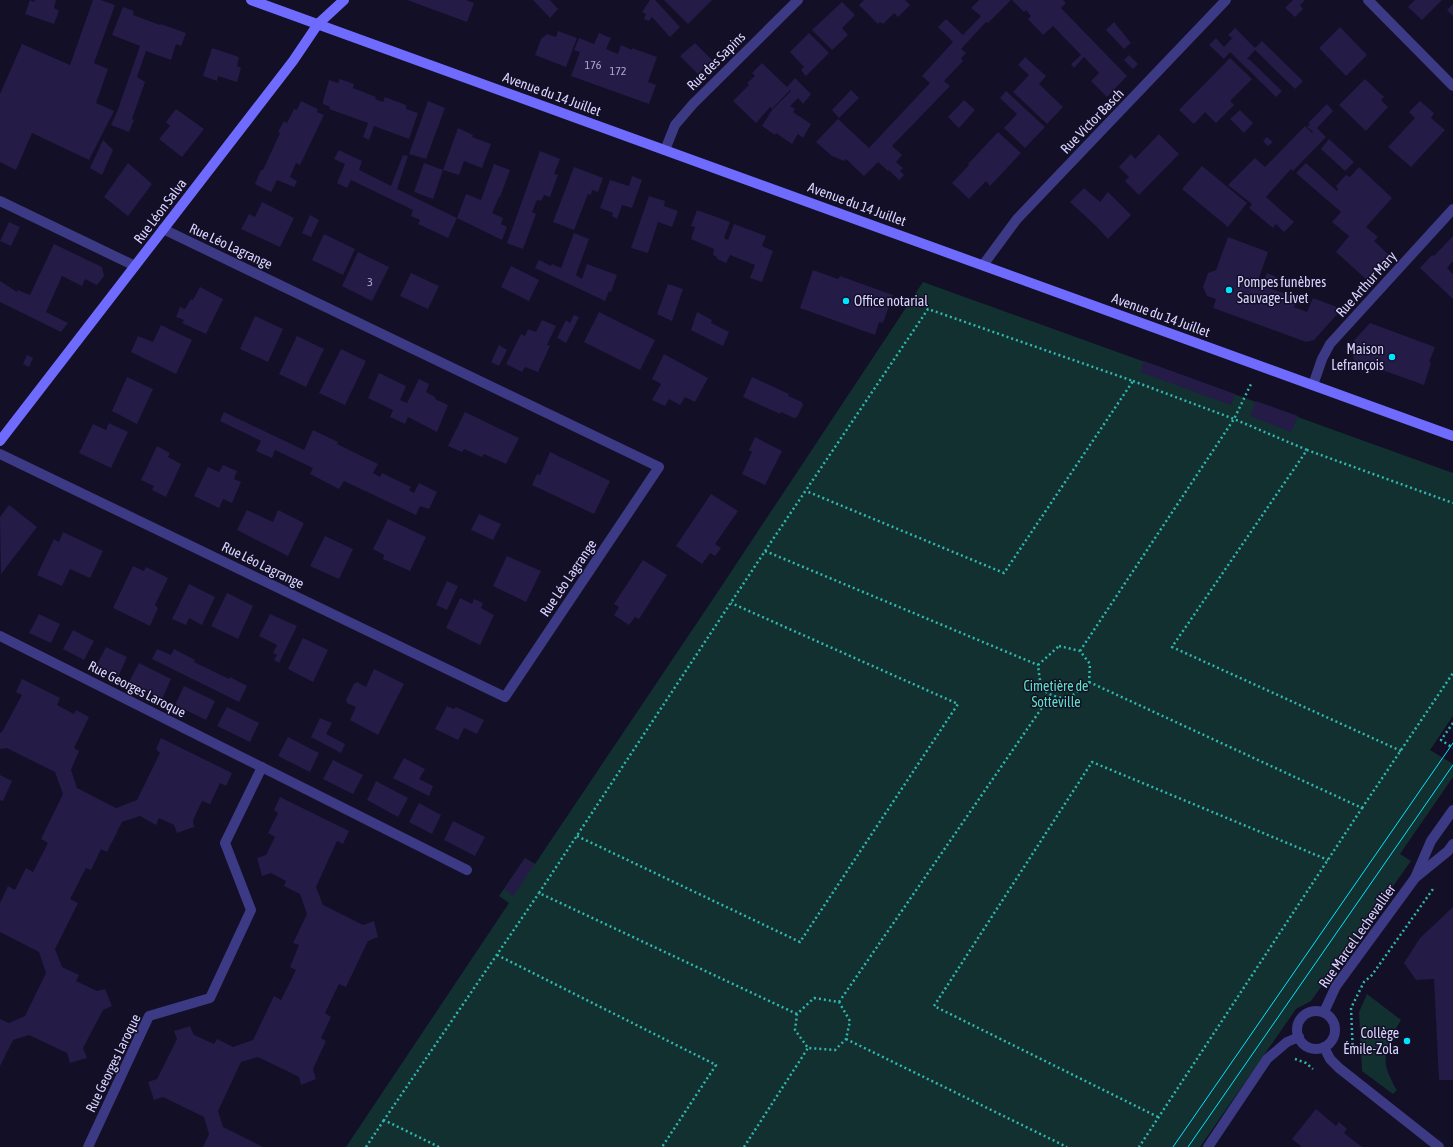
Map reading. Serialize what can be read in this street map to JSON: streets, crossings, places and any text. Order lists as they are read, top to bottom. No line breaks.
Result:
{"streets":{"main road":["Avenue du 14 Juillet","Rue Léon Salva"],"street":["Rue des Sapins","Rue Victor Basch","Rue Léo Lagrange","Rue Arthur Mary","Rue Georges Laroque","Rue Marcel Lechevallier"]},"crossings":[["Rue des Sapins","Avenue du 14 Juillet"],["Avenue du 14 Juillet","Rue Victor Basch"],["Avenue du 14 Juillet","Rue Léon Salva"],["Avenue du 14 Juillet","Rue Arthur Mary"],["Rue Léon Salva","Rue Léo Lagrange"]],"parks":["Cimetière de Sotteville"],"places":["Pompes funèbres Sauvage-Livet","Office notarial","Maison Lefrançois","Collège Émile-Zola"],"house_numbers":["176","172","3"]}
